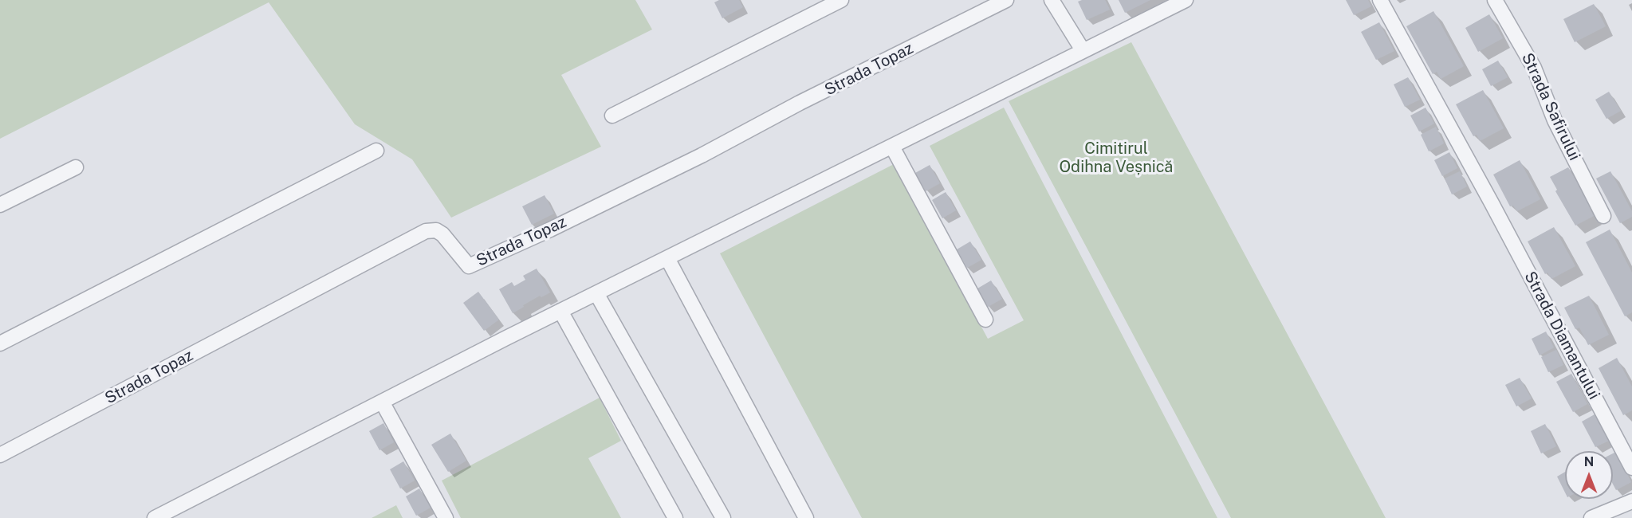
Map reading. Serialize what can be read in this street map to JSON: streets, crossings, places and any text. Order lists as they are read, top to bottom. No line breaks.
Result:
{"streets":{"street":["Strada Topaz","Strada Safirului","Strada Diamantului"]},"parks":["Cimitirul Odihna Veșnică"],"north":"top"}
